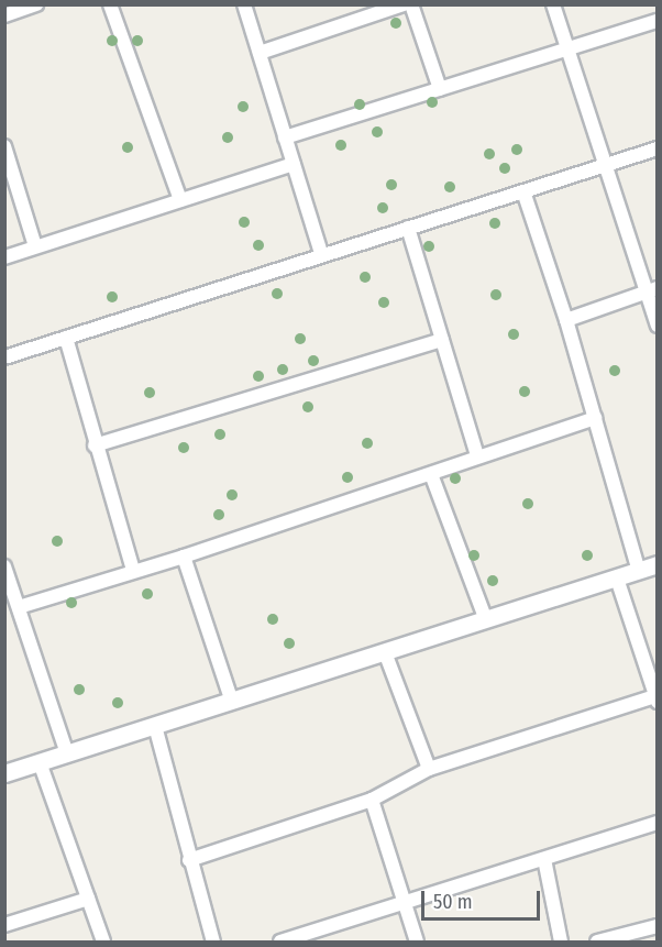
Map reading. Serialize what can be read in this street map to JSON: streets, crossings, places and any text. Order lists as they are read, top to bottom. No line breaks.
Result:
{"scale_bar":"50 m"}
